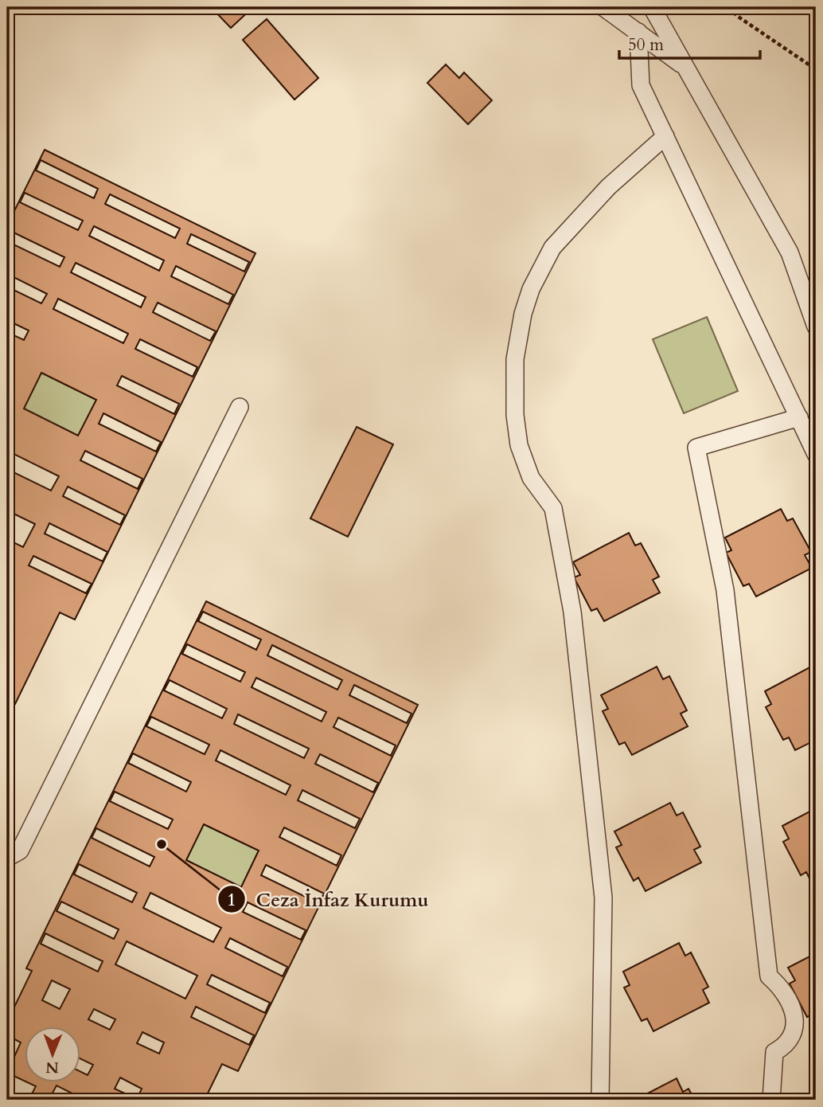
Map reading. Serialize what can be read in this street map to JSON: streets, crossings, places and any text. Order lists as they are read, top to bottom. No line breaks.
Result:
{"places":["Ceza İnfaz Kurumu"],"scale_bar":"50 m","north":"bottom"}
